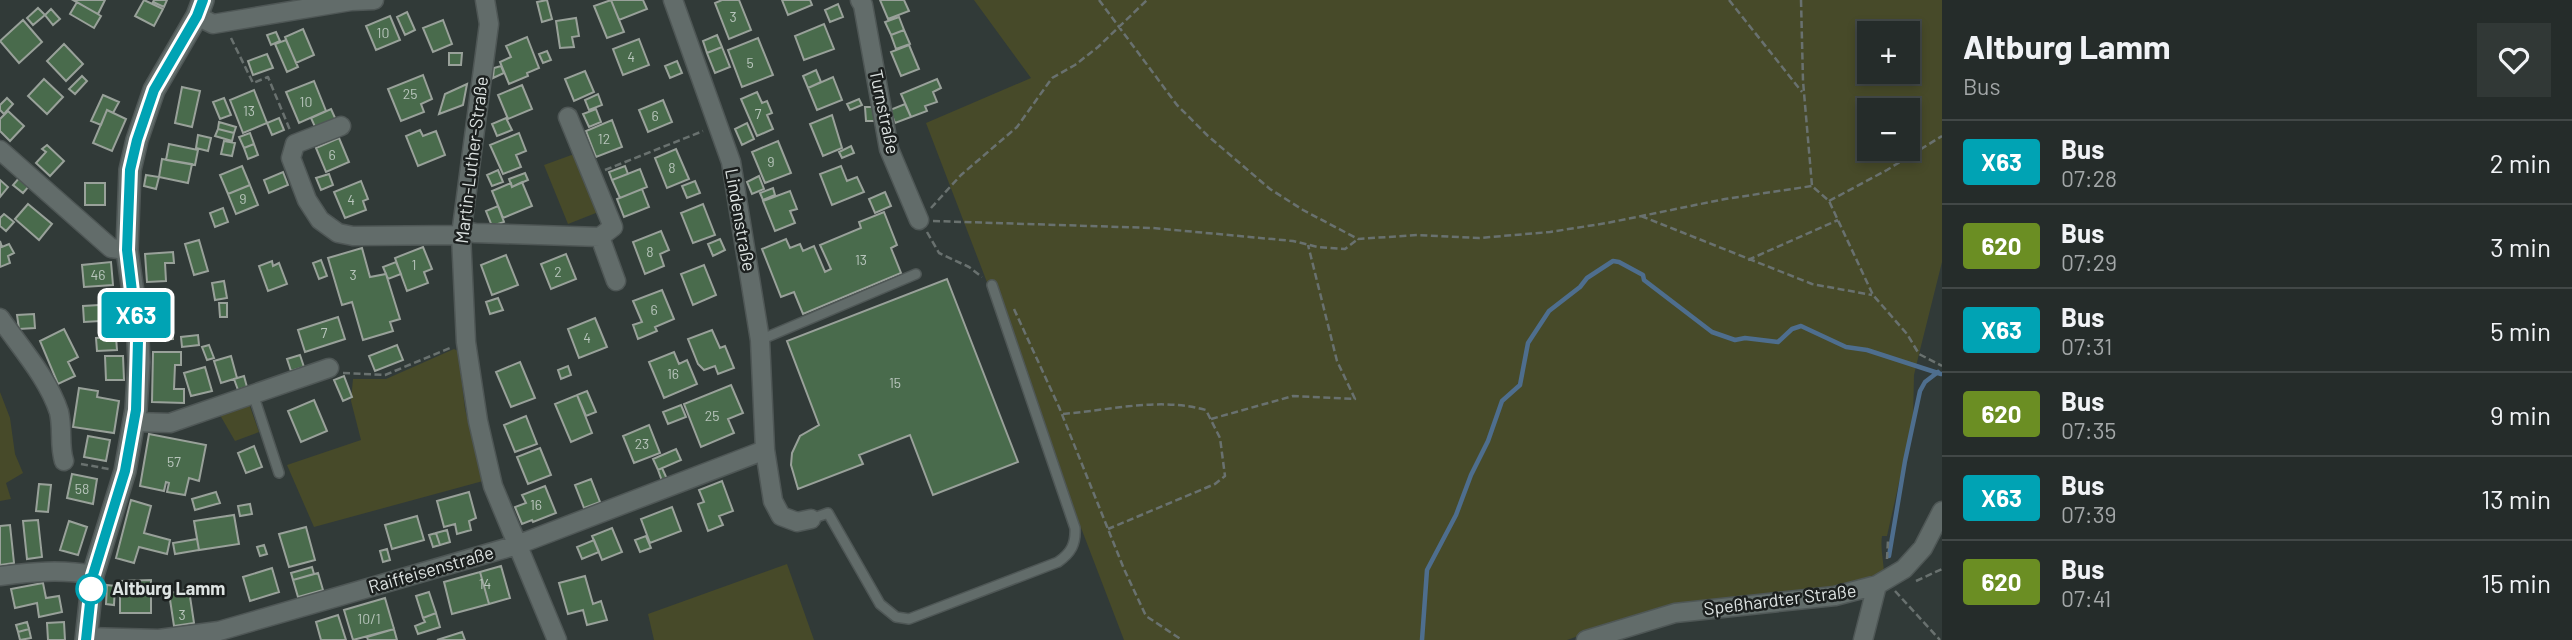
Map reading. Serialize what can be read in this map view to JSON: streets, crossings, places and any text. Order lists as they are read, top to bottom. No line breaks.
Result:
{"streets":{"street":["Turnstraße","Martin-Luther-Straße","Lindenstraße","Raiffeisenstraße","Speßhardter Straße"]},"crossings":[["Martin-Luther-Straße","Raiffeisenstraße"],["Lindenstraße","Raiffeisenstraße"]],"places":["Altburg Lamm"],"lines":["bus line X63"],"house_numbers":["3","10","4","5","25","10","13","7","6","12","6","9","8","9","4","8","13","1","2","46","3","6","7","4","16","15","25","23","57","58","16","14","3","10/1"],"page":{"on_map":"X63","heading":["Altburg Lamm","Bus"],"map_buttons":["+","−"],"list":[{"mark":"X63","name":"Bus","note":"07:28","value":"2 min"},{"mark":"620","name":"Bus","note":"07:29","value":"3 min"},{"mark":"X63","name":"Bus","note":"07:31","value":"5 min"},{"mark":"620","name":"Bus","note":"07:35","value":"9 min"},{"mark":"X63","name":"Bus","note":"07:39","value":"13 min"},{"mark":"620","name":"Bus","note":"07:41","value":"15 min"}]}}
